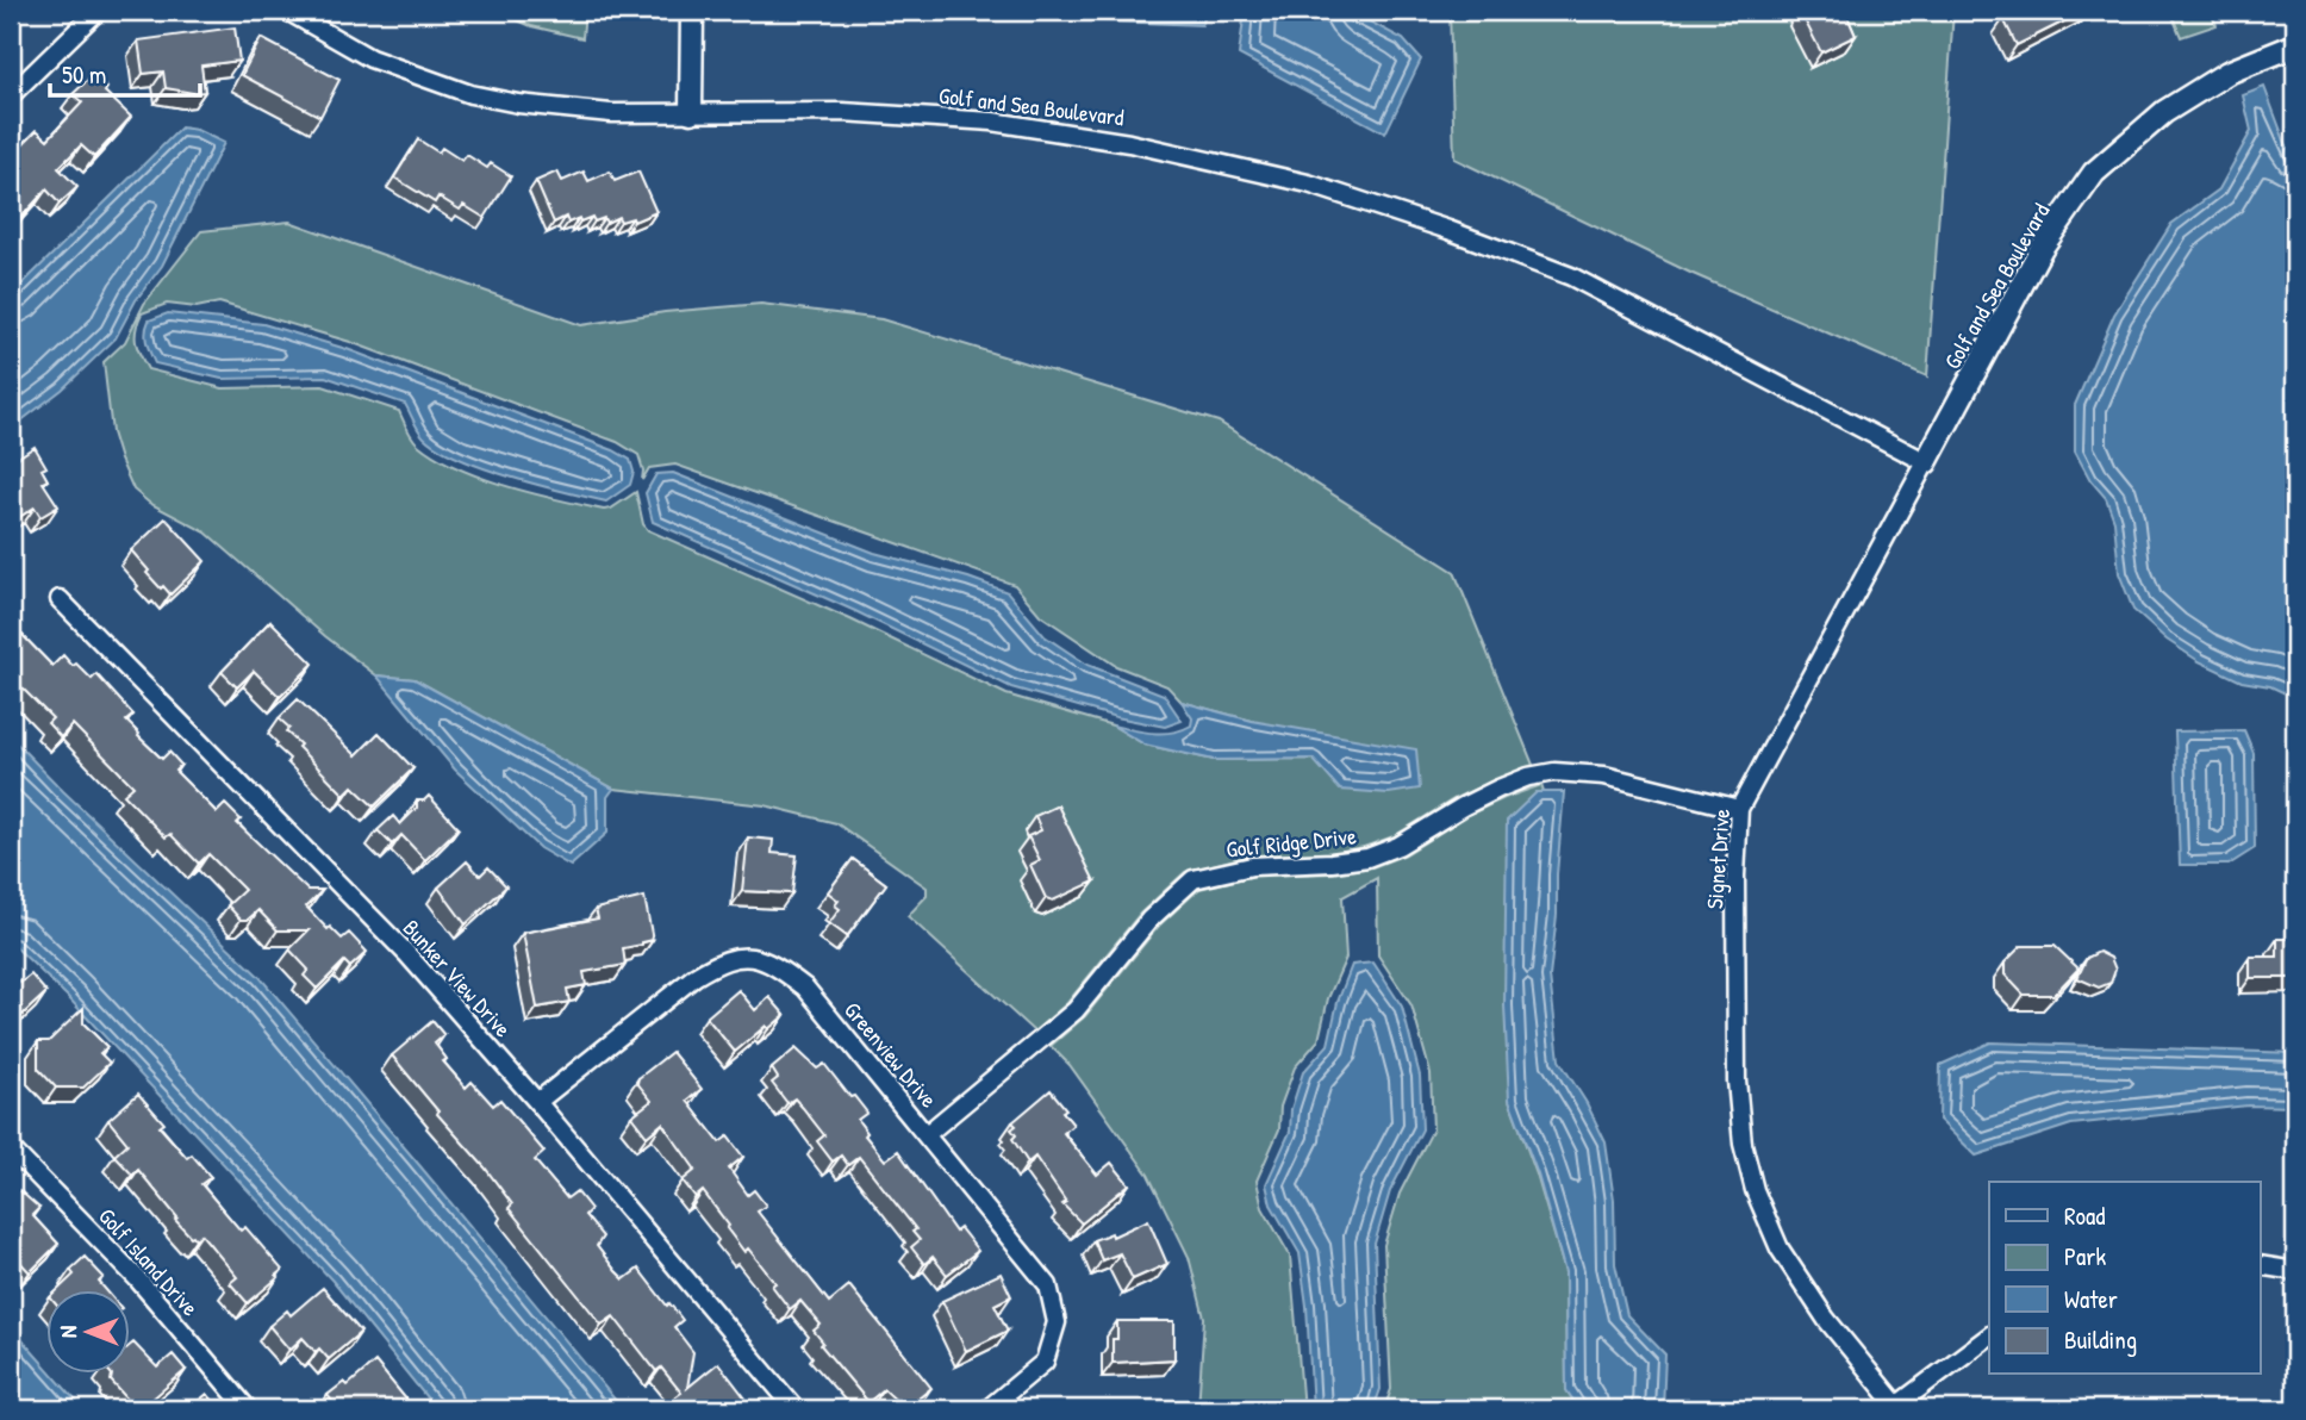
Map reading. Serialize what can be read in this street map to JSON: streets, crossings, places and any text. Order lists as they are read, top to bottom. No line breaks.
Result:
{"streets":{"street":["Golf and Sea Boulevard","Golf Ridge Drive","Signet Drive","Bunker View Drive","Greenview Drive","Golf Island Drive"]},"crossings":[["Golf and Sea Boulevard","Signet Drive"],["Golf Ridge Drive","Signet Drive"],["Golf Ridge Drive","Greenview Drive"],["Bunker View Drive","Greenview Drive"]],"legend":["Road","Park","Water","Building"],"scale_bar":"50 m","north":"left"}
